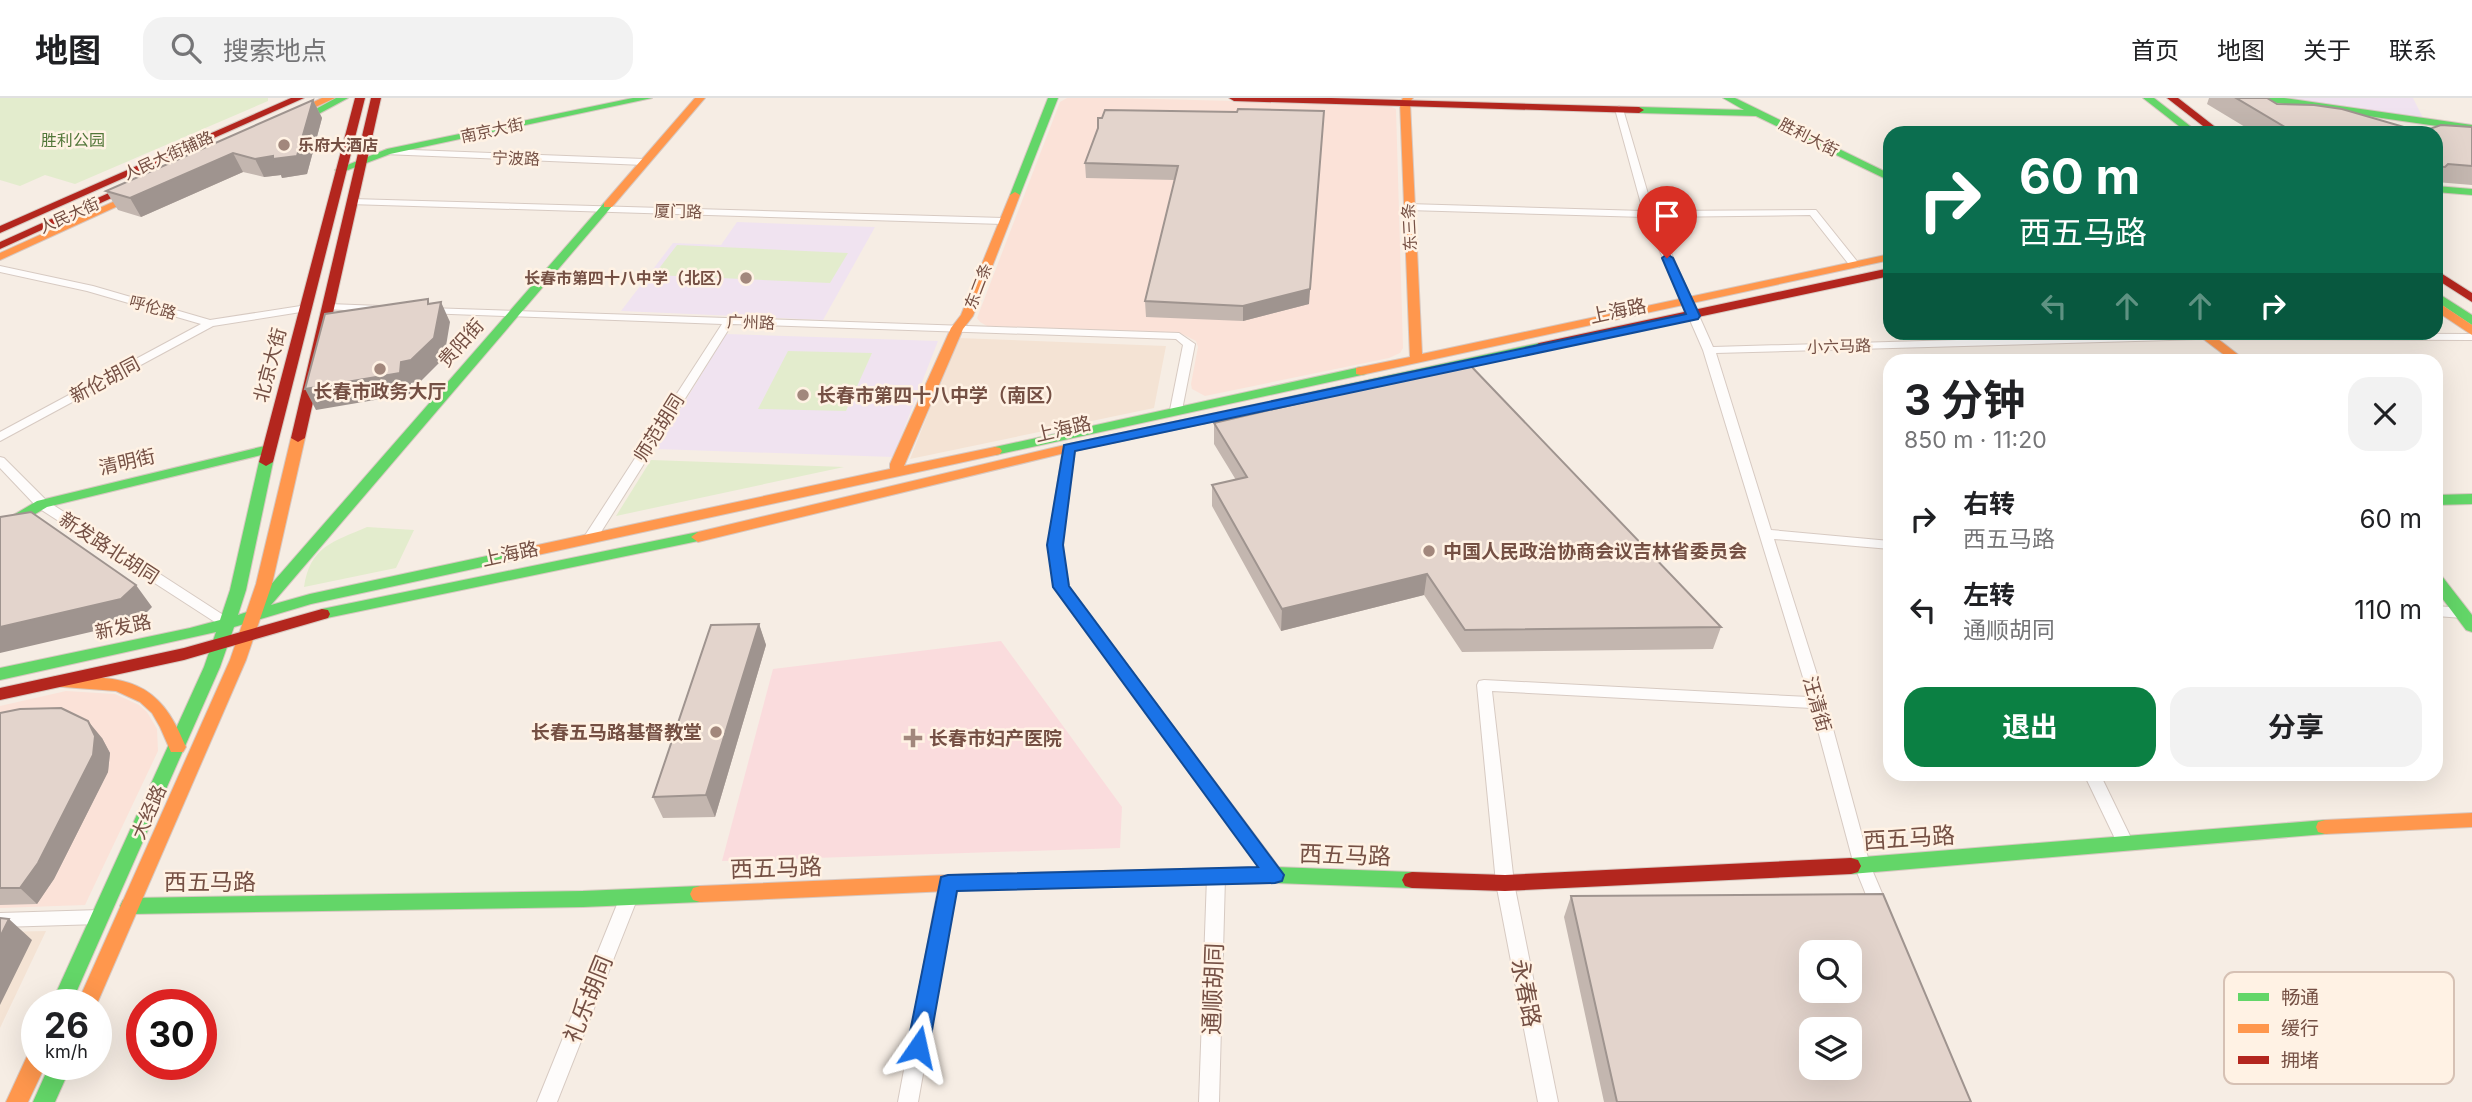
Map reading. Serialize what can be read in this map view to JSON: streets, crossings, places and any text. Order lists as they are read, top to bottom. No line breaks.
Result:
{"streets":{"main road":["南京大街","胜利大街","人民大街辅路","人民大街","东三条","东二条","上海路","贵阳街","北京大街","清明街","新发路","大经路","西五马路"],"street":["宁波路","厦门路","呼伦路","广州路","小六马路","新伦胡同","师范胡同","新发路北胡同","汪清街","通顺胡同","永春路","礼乐胡同"]},"crossings":[["南京大街","宁波路"],["南京大街","北京大街"],["宁波路","贵阳街"],["厦门路","东二条"],["厦门路","贵阳街"],["东三条","上海路"],["东二条","上海路"],["东二条","广州路"],["呼伦路","北京大街"],["呼伦路","新伦胡同"],["上海路","广州路"],["上海路","贵阳街"],["上海路","师范胡同"],["上海路","新发路"],["上海路","汪清街"],["上海路","大经路"],["广州路","贵阳街"],["广州路","师范胡同"],["贵阳街","新发路"],["小六马路","汪清街"],["北京大街","清明街"],["北京大街","新发路北胡同"],["北京大街","新发路"],["北京大街","大经路"],["清明街","新发路北胡同"],["新发路北胡同","新发路"],["新发路","大经路"],["汪清街","西五马路"],["汪清街","永春路"],["大经路","西五马路"],["西五马路","通顺胡同"],["西五马路","永春路"],["西五马路","礼乐胡同"]],"parks":["胜利公园"],"places":{"other":["乐府大酒店","长春市第四十八中学（北区）","长春市政务大厅","长春市第四十八中学（南区）","中国人民政治协商会议吉林省委员会","长春五马路基督教堂"],"health":["长春市妇产医院"]},"legend":["畅通","缓行","拥堵"],"page":{"header":"地图","search":"搜索地点","nav":["首页","地图","关于","联系"],"turn":["60 m","西五马路"],"heading":["3 分钟","850 m · 11:20"],"list":[{"name":"右转","note":"西五马路","value":"60 m"},{"name":"左转","note":"通顺胡同","value":"110 m"}],"buttons":["退出","分享"],"speed":"26 km/h","limit":"30"}}
